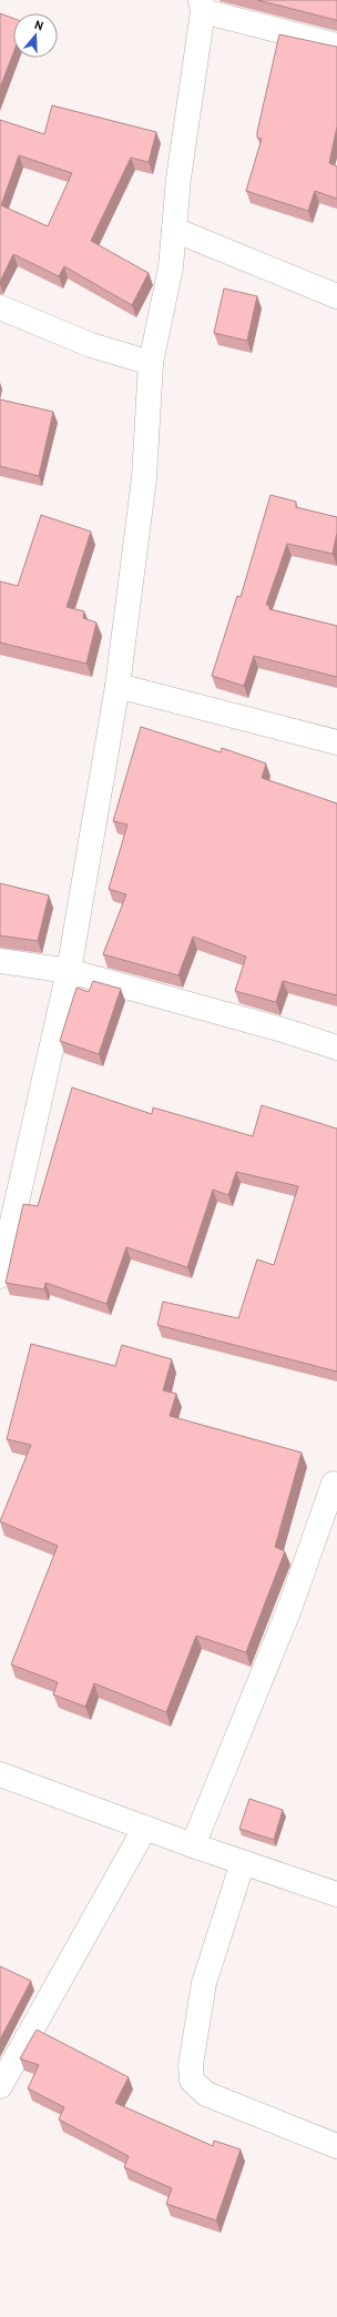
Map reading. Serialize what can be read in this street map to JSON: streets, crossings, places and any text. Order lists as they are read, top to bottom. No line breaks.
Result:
{"north":"top"}
